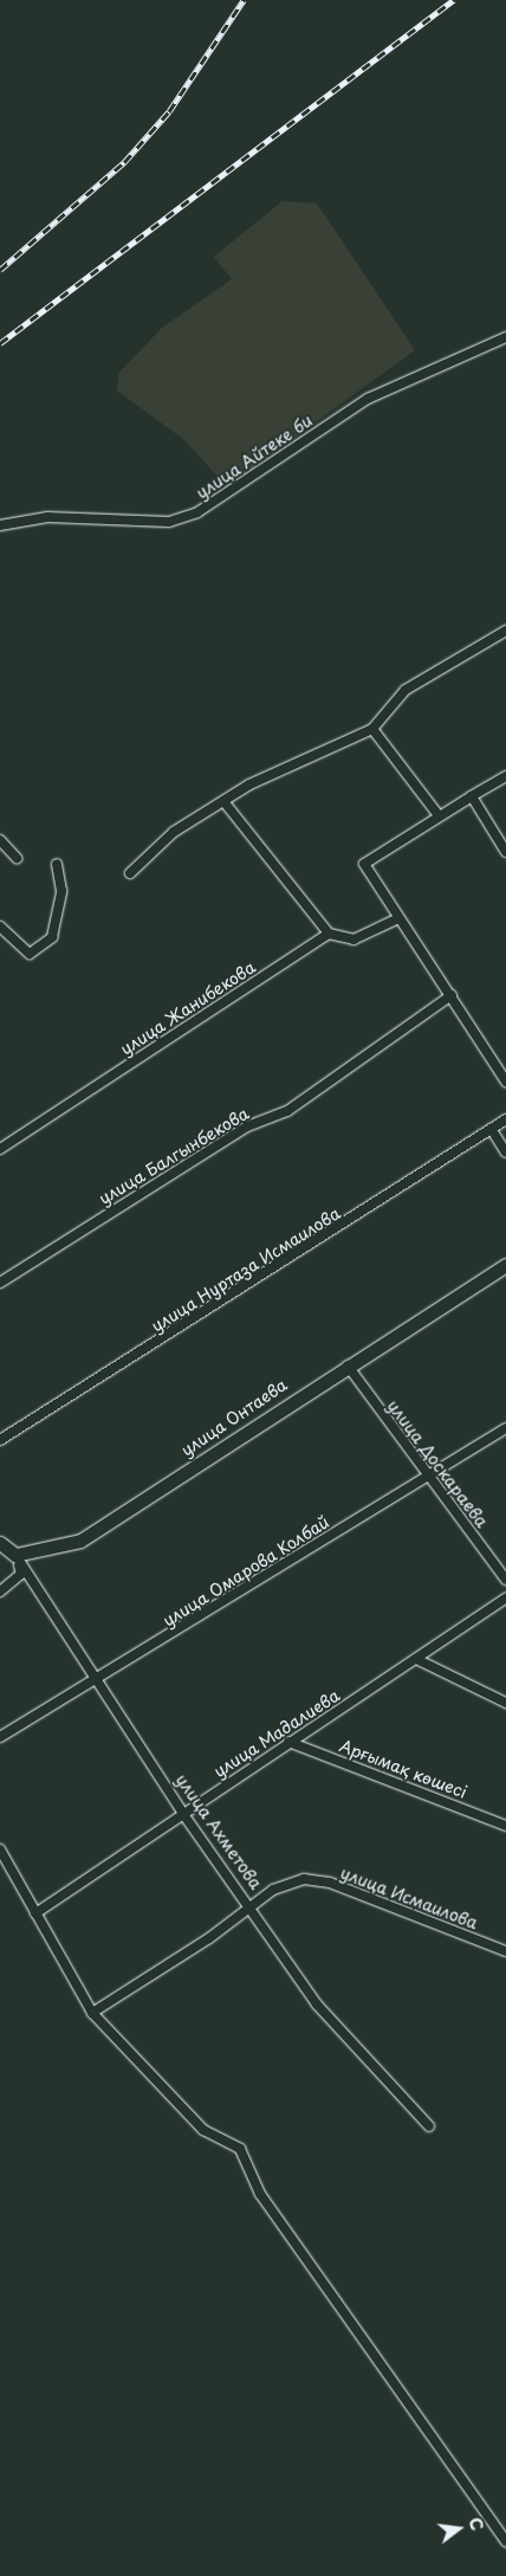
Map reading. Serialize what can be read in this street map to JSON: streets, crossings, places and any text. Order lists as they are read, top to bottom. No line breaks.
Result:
{"streets":{"main road":["улица Онтаева","улица Ахметова"],"street":["улица Айтеке би","улица Жанибекова","улица Балгынбекова","улица Нуртаза Исмаилова","улица Доскараева","улица Омарова Колбай","улица Мадалиева","Арғымақ көшесі","улица Исмаилова"]},"crossings":[["улица Онтаева","улица Доскараева"],["улица Онтаева","улица Ахметова"],["улица Доскараева","улица Омарова Колбай"],["улица Омарова Колбай","улица Ахметова"],["улица Мадалиева","Арғымақ көшесі"],["улица Мадалиева","улица Ахметова"],["улица Ахметова","улица Исмаилова"]],"north":"right"}
